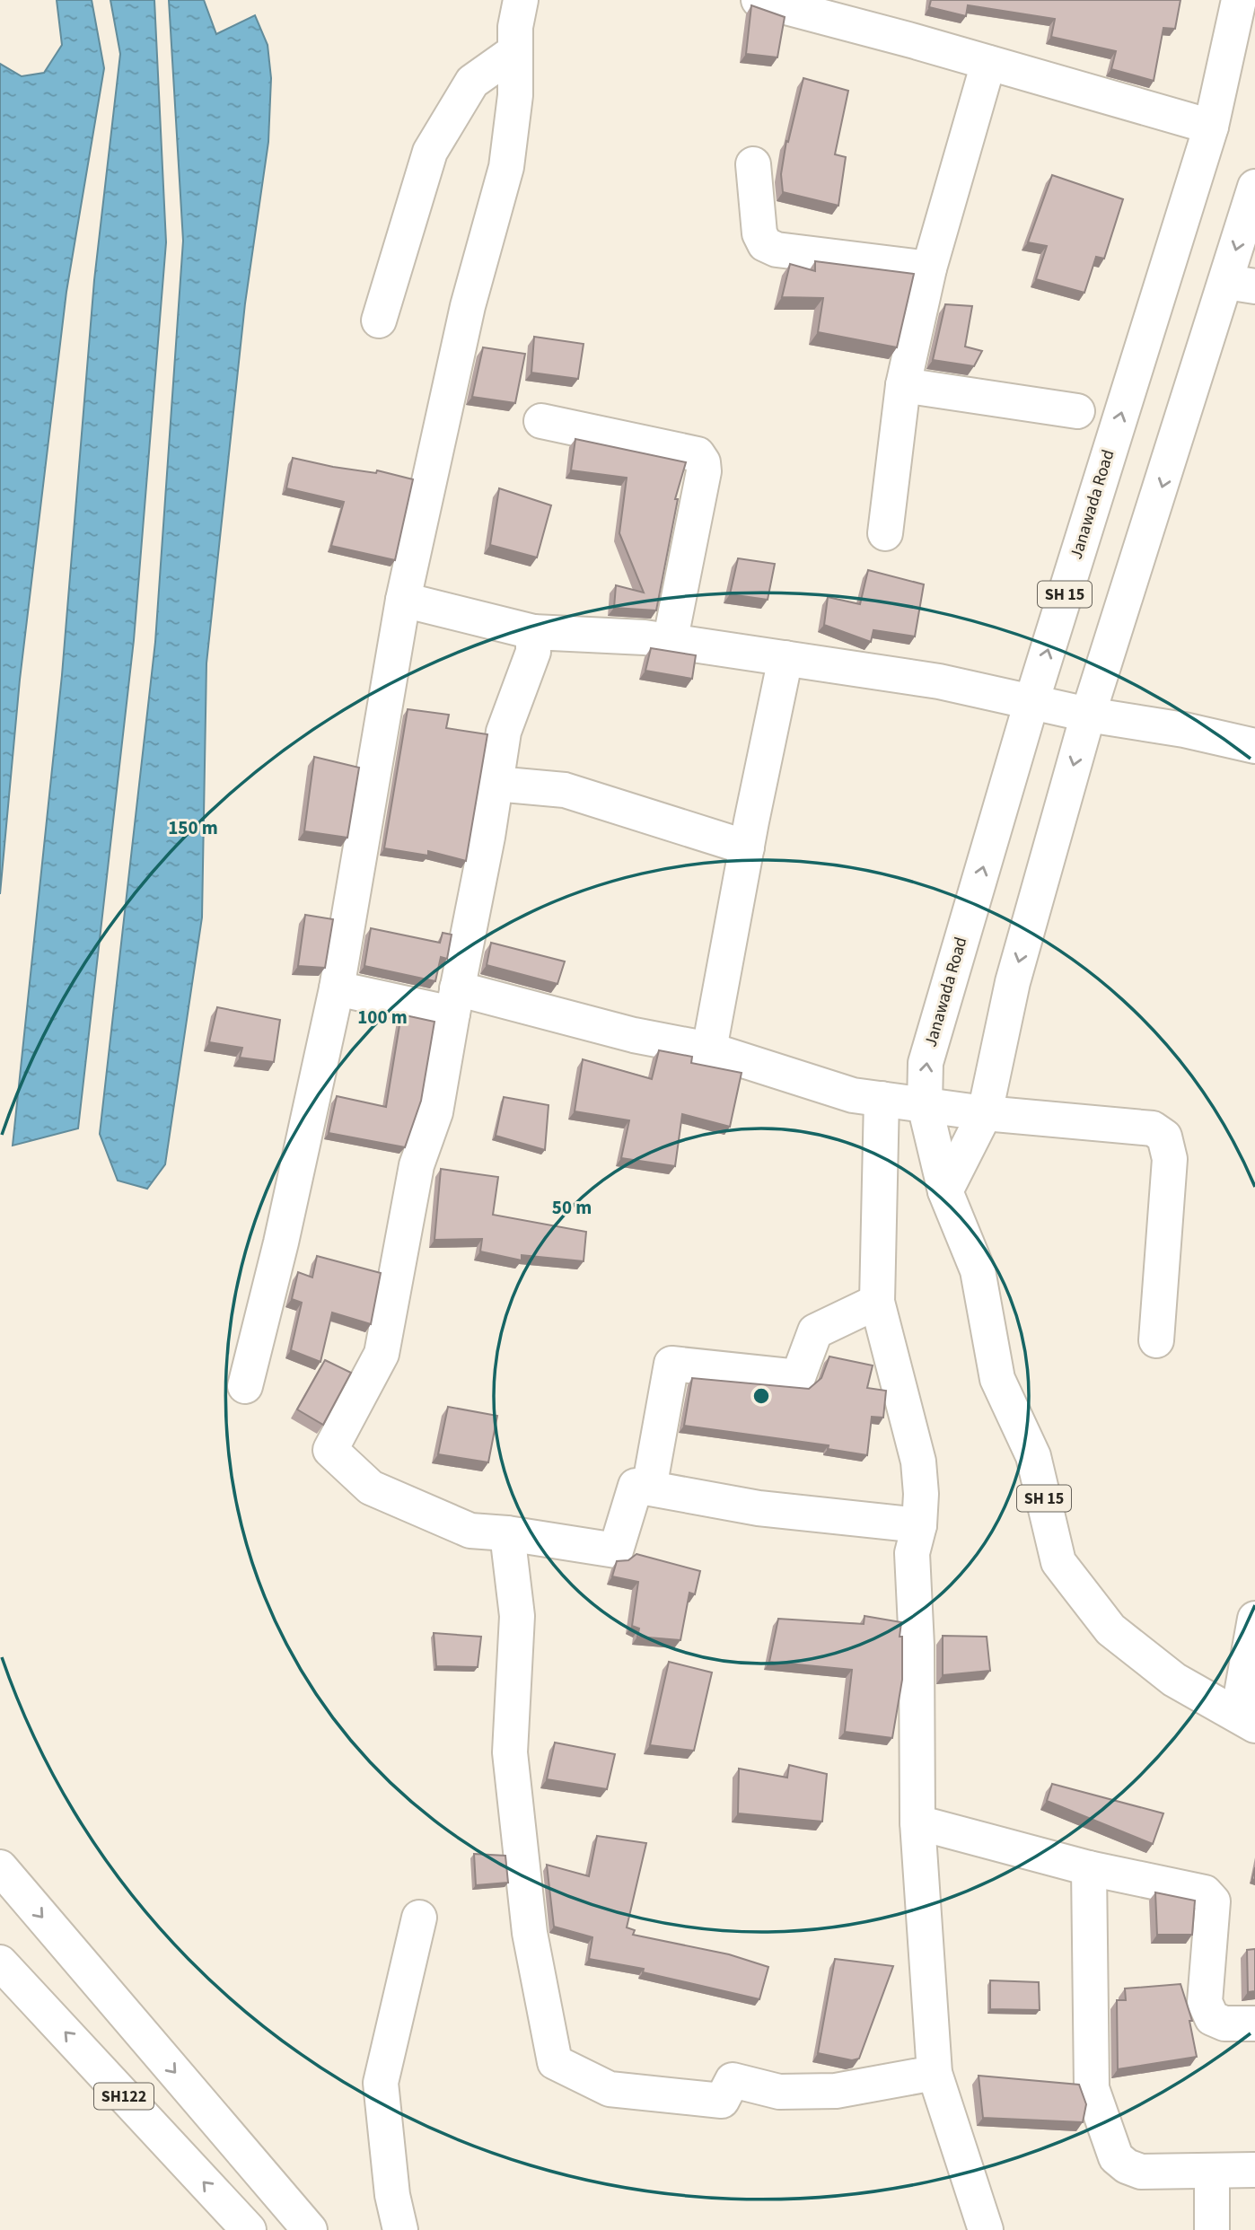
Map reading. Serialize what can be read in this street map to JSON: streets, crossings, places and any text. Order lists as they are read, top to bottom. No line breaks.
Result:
{"streets":{"street":["Janawada Road","SH 15","SH122"]},"rings":["150 m","100 m","50 m"]}
